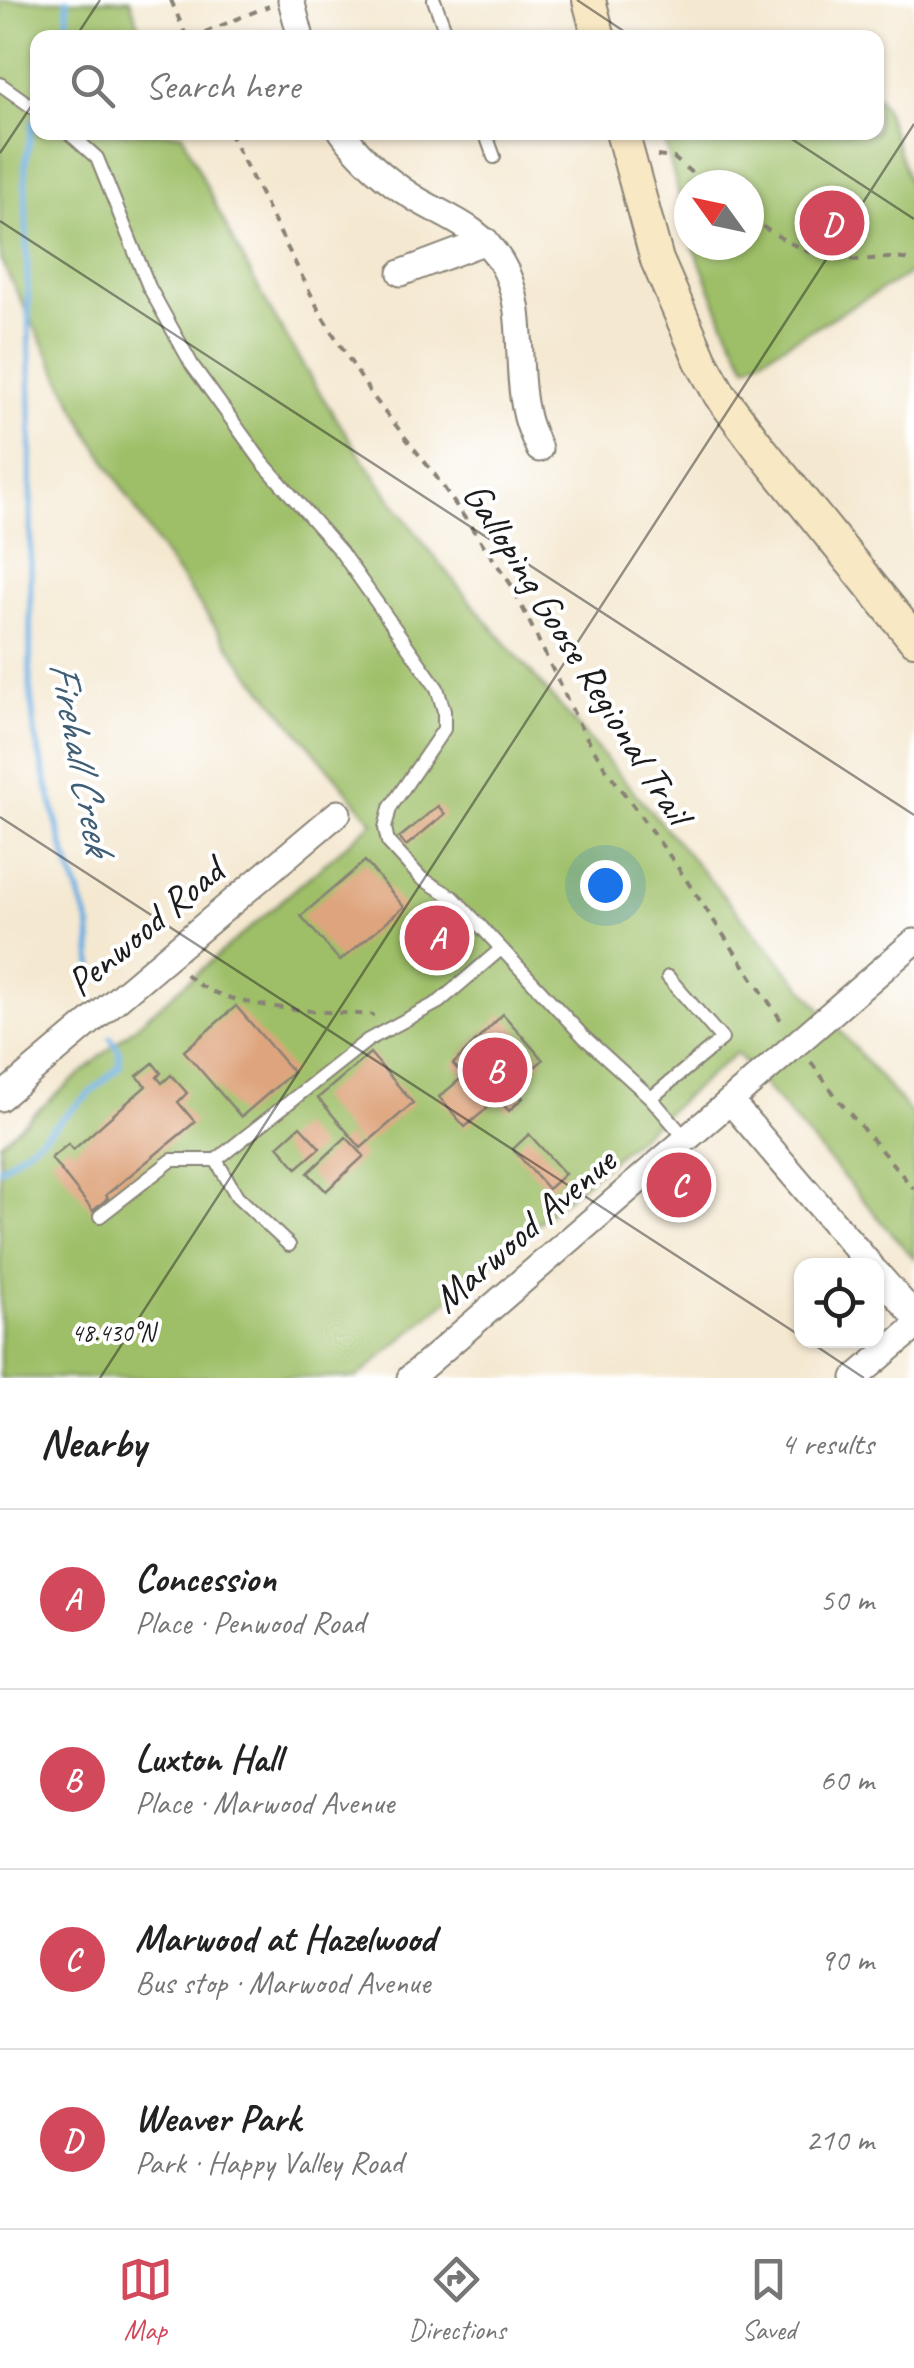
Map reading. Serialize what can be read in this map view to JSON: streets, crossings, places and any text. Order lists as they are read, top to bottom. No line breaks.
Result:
{"streets":{"street":["Penwood Road","Marwood Avenue"],"path":["Galloping Goose Regional Trail"]},"crossings":[["Galloping Goose Regional Trail","Marwood Avenue"]],"water":["Firehall Creek"],"north":"top left","page":{"search":"Search here","pins":["D","A","B","C"],"heading":["Nearby","4 results"],"list":[{"mark":"A","name":"Concession","note":"Place · Penwood Road","value":"50 m"},{"mark":"B","name":"Luxton Hall","note":"Place · Marwood Avenue","value":"60 m"},{"mark":"C","name":"Marwood at Hazelwood","note":"Bus stop · Marwood Avenue","value":"90 m"},{"mark":"D","name":"Weaver Park","note":"Park · Happy Valley Road","value":"210 m"}],"nav":["Map","Directions","Saved"]},"coordinates":["48.430°N"]}
